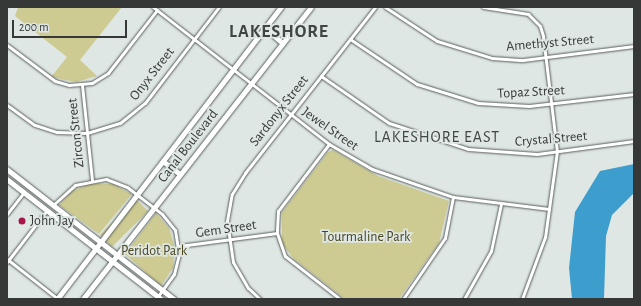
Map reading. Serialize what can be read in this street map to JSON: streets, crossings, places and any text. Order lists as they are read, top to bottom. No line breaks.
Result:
{"streets":{"street":["Amethyst Street","Onyx Street","Topaz Street","Sardonyx Street","Jewel Street","Zircon Street","Crystal Street","Canal Boulevard","Gem Street"]},"crossings":[["Onyx Street","Jewel Street"],["Onyx Street","Zircon Street"],["Topaz Street","Sardonyx Street"],["Sardonyx Street","Jewel Street"],["Sardonyx Street","Crystal Street"],["Sardonyx Street","Gem Street"],["Jewel Street","Canal Boulevard"]],"districts":["LAKESHORE","LAKESHORE EAST"],"parks":["Tourmaline Park","Peridot Park"],"places":["John Jay"],"scale_bar":"200 m"}
